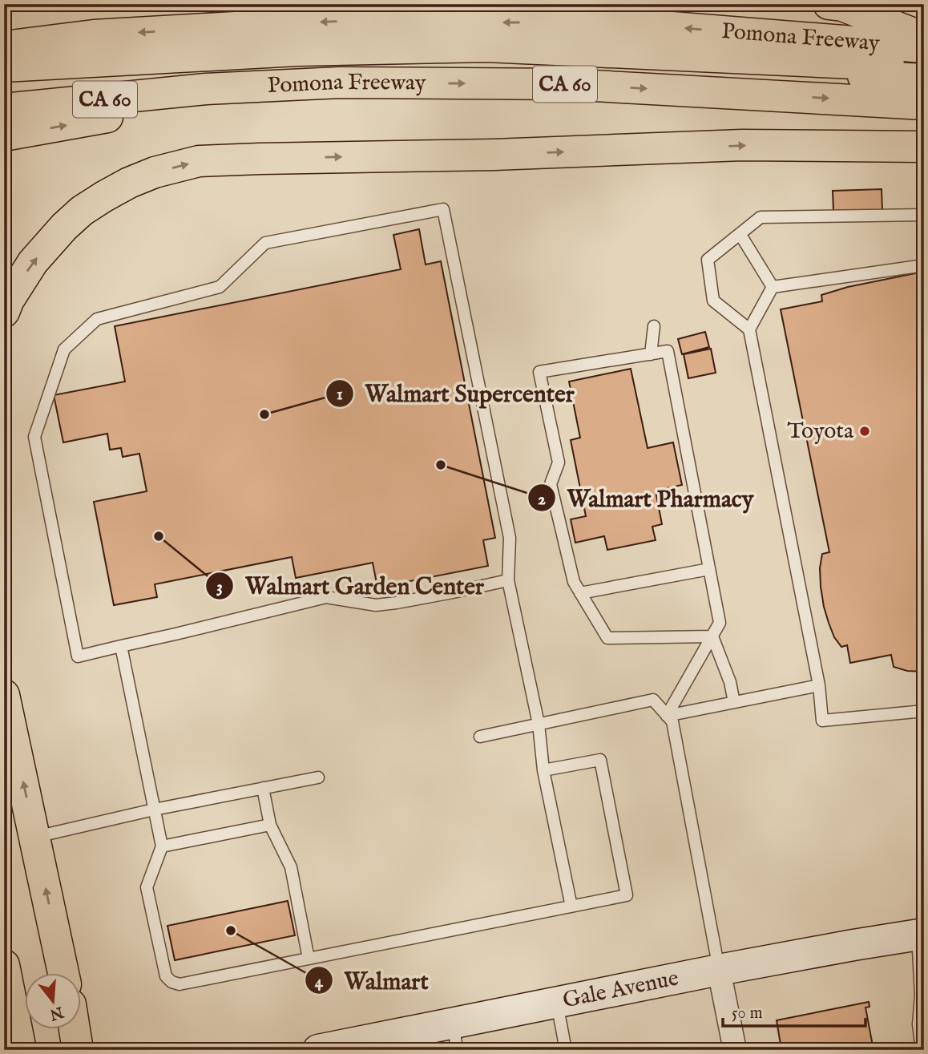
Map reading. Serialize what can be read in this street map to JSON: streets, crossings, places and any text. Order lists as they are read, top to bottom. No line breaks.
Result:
{"streets":{"main road":["Pomona Freeway","CA 60","Gale Avenue"]},"places":["Walmart Supercenter","Toyota","Walmart Pharmacy","Walmart Garden Center","Walmart"],"scale_bar":"50 m","north":"bottom"}
